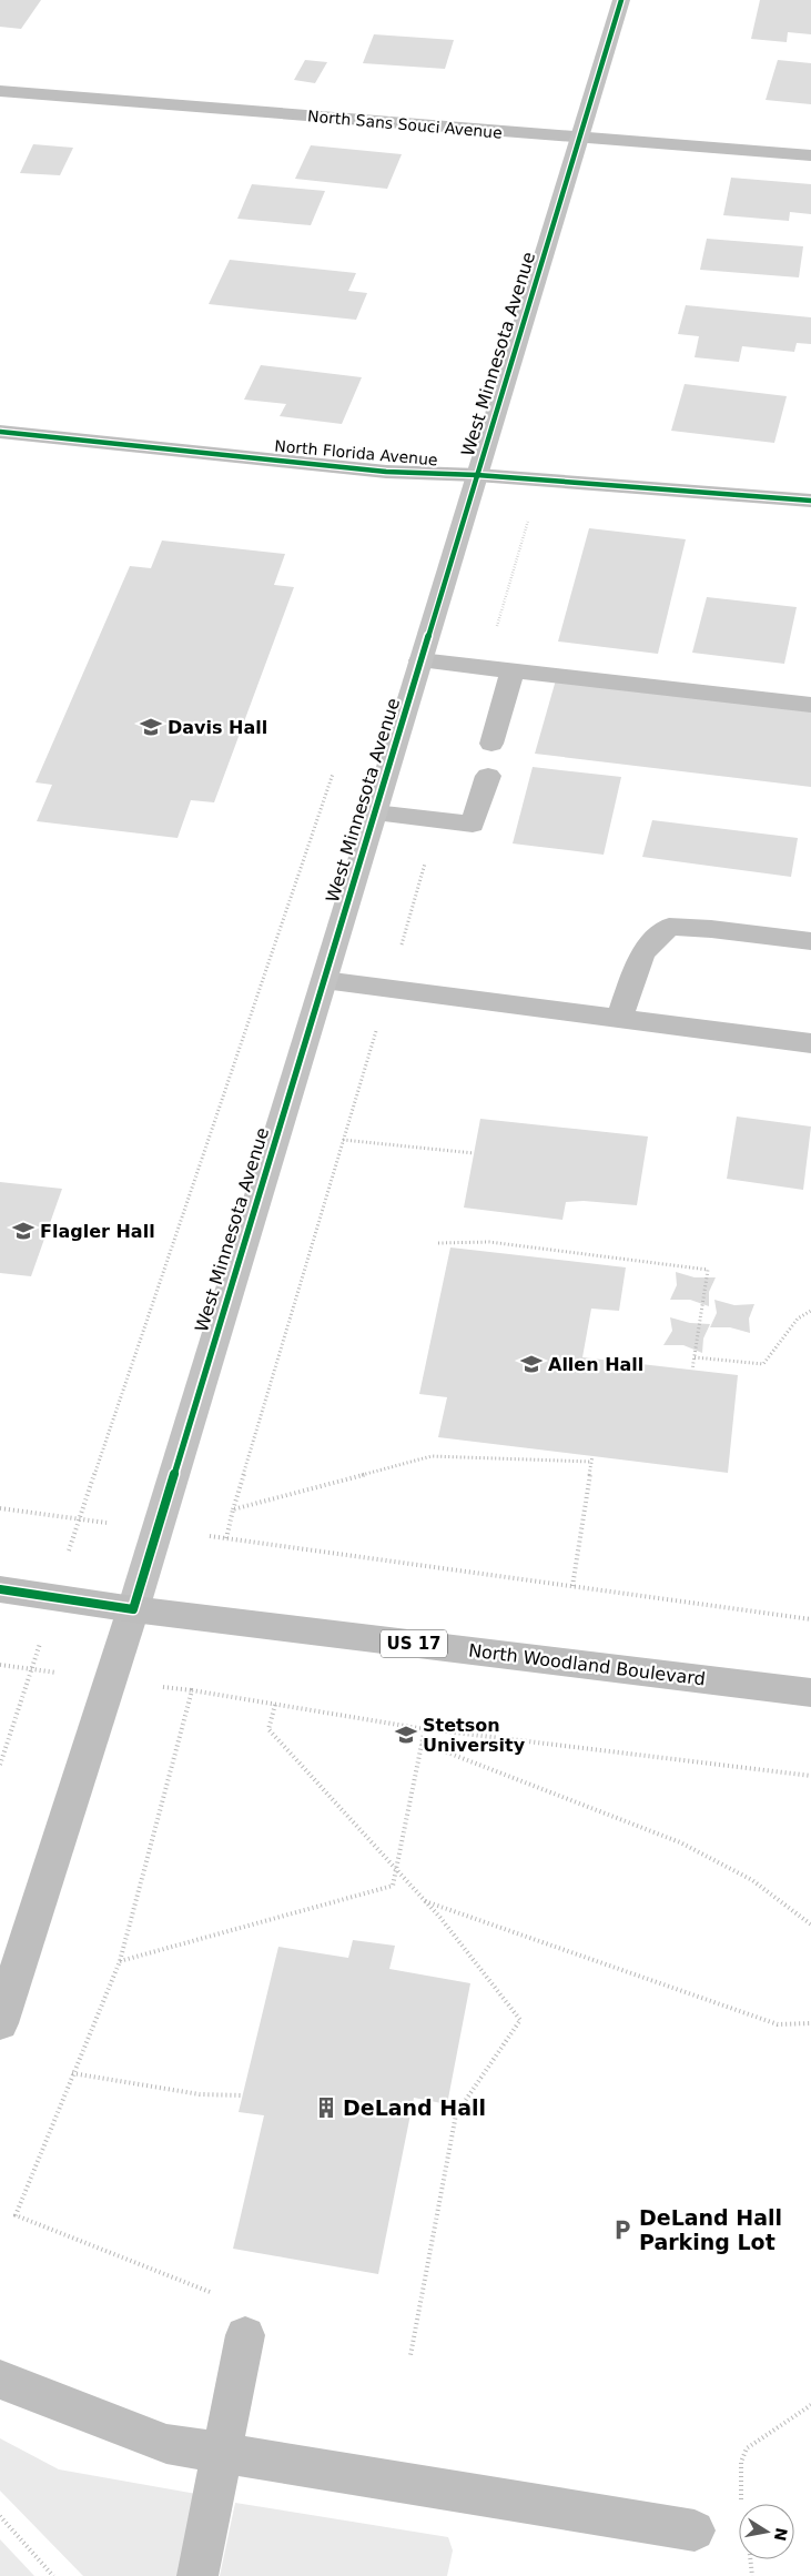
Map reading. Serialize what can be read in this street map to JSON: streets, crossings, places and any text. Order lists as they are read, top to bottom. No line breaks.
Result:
{"streets":{"main road":["US 17","North Woodland Boulevard"],"street":["North Sans Souci Avenue","West Minnesota Avenue","North Florida Avenue"]},"crossings":[["North Sans Souci Avenue","West Minnesota Avenue"],["West Minnesota Avenue","North Florida Avenue"],["West Minnesota Avenue","North Woodland Boulevard"]],"places":{"school or university":["Davis Hall","Flagler Hall","Allen Hall","Stetson University"],"building":["DeLand Hall"],"parking":["DeLand Hall Parking Lot"]},"north":"right"}
